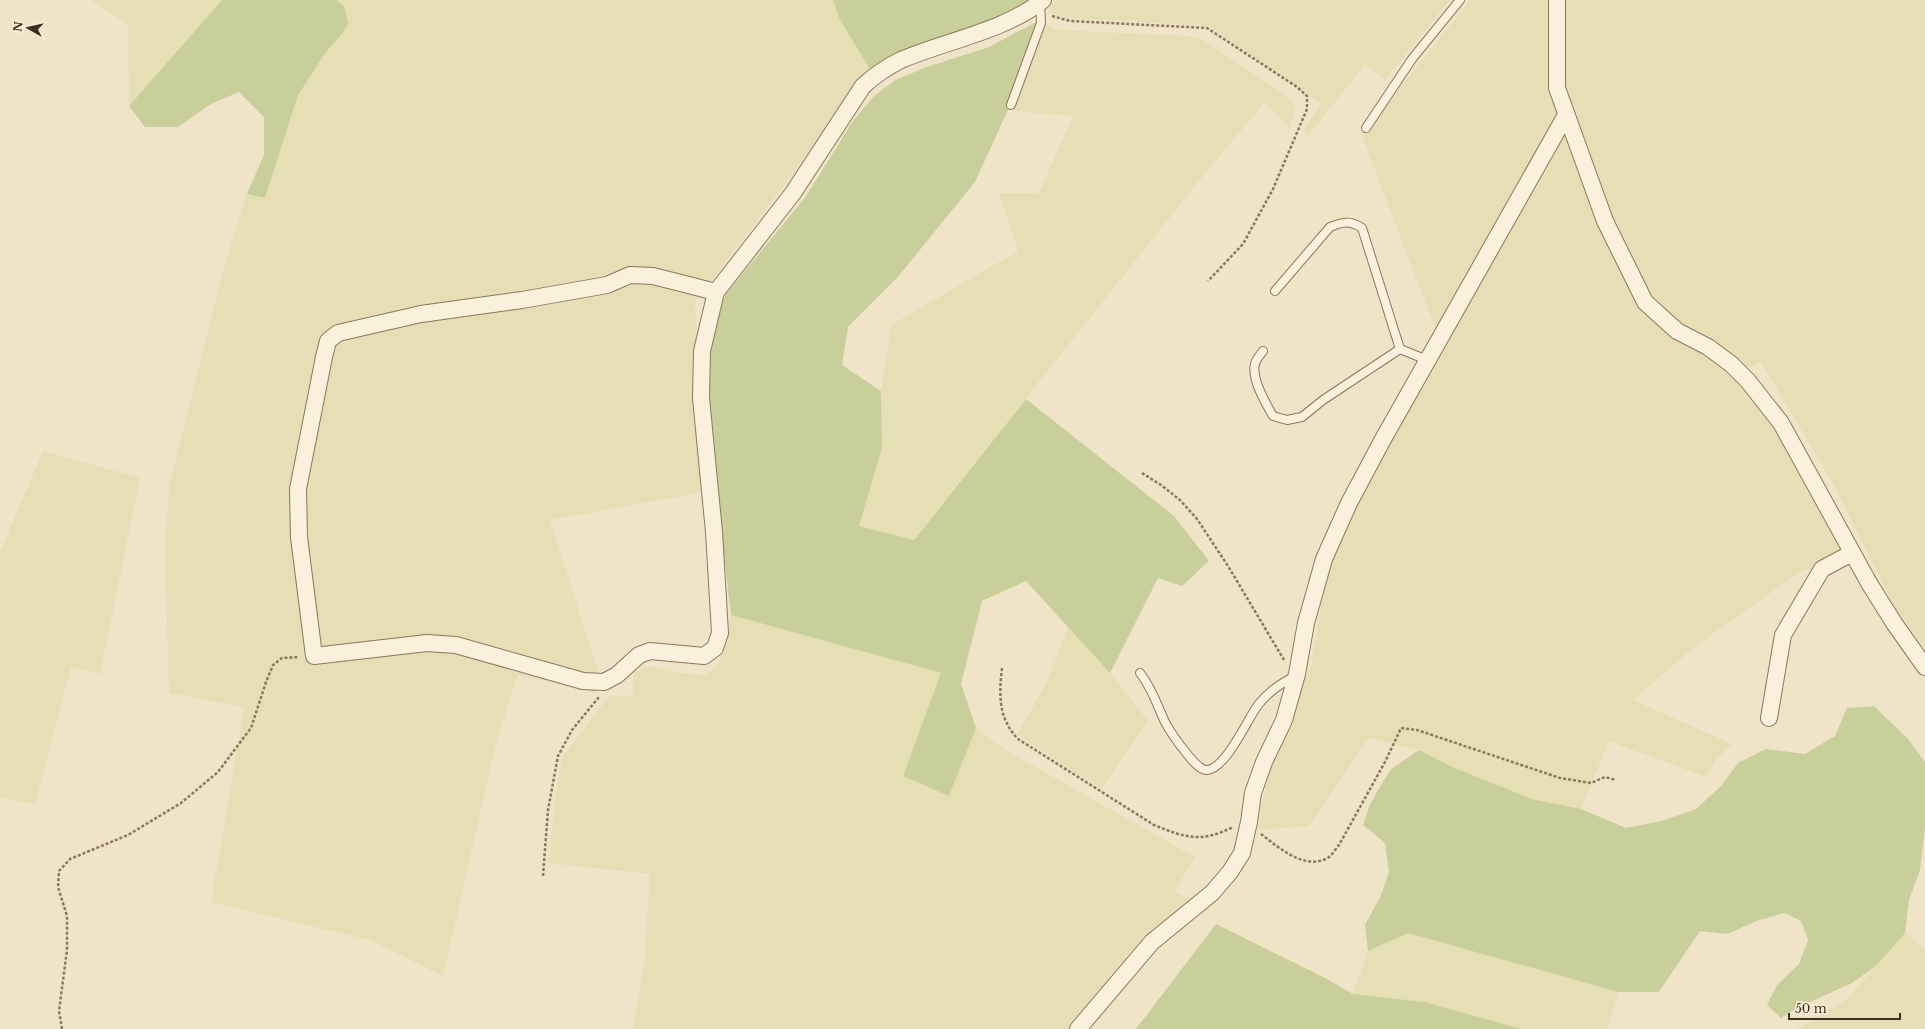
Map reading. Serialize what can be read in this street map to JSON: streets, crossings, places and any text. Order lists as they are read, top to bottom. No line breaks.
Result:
{"scale_bar":"50 m","north":"left"}
